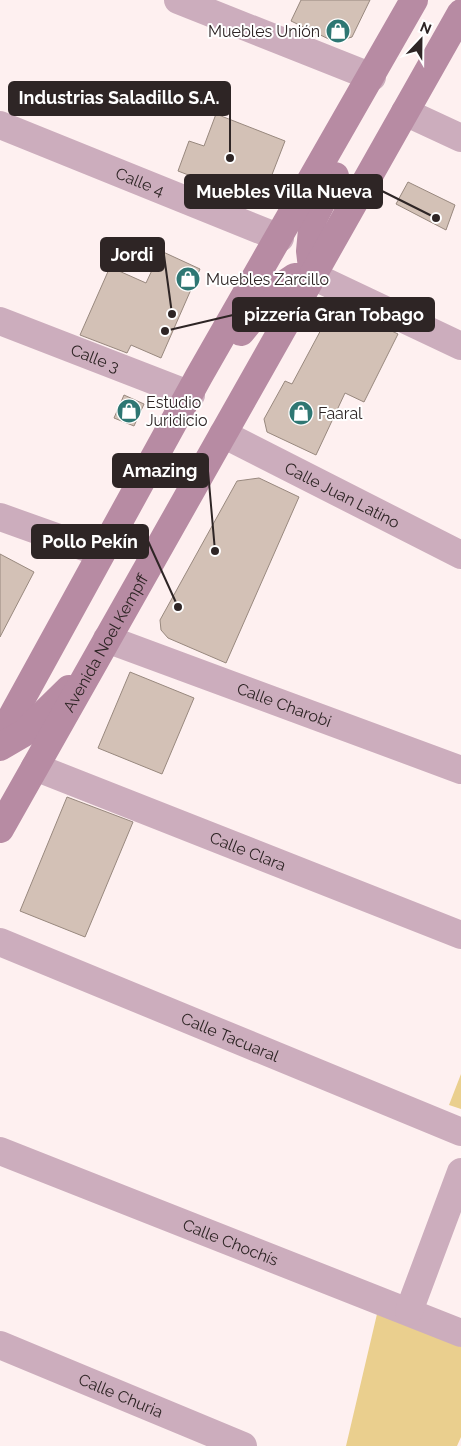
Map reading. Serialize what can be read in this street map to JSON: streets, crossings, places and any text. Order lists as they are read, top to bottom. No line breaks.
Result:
{"streets":{"main road":["Avenida Noel Kempff"],"street":["Calle 4","Calle 3","Calle Juan Latino","Calle Charobi","Calle Clara","Calle Tacuaral","Calle Chochís","Calle Churia"]},"crossings":[["Calle Juan Latino","Avenida Noel Kempff"],["Avenida Noel Kempff","Calle Charobi"],["Avenida Noel Kempff","Calle Clara"]],"places":{"shop":["Muebles Unión","Muebles Zarcillo","Estudio Juridicio","Faaral"],"other":["Industrias Saladillo S.A.","Muebles Villa Nueva","Jordi","pizzería Gran Tobago","Amazing","Pollo Pekín"]},"north":"top"}
